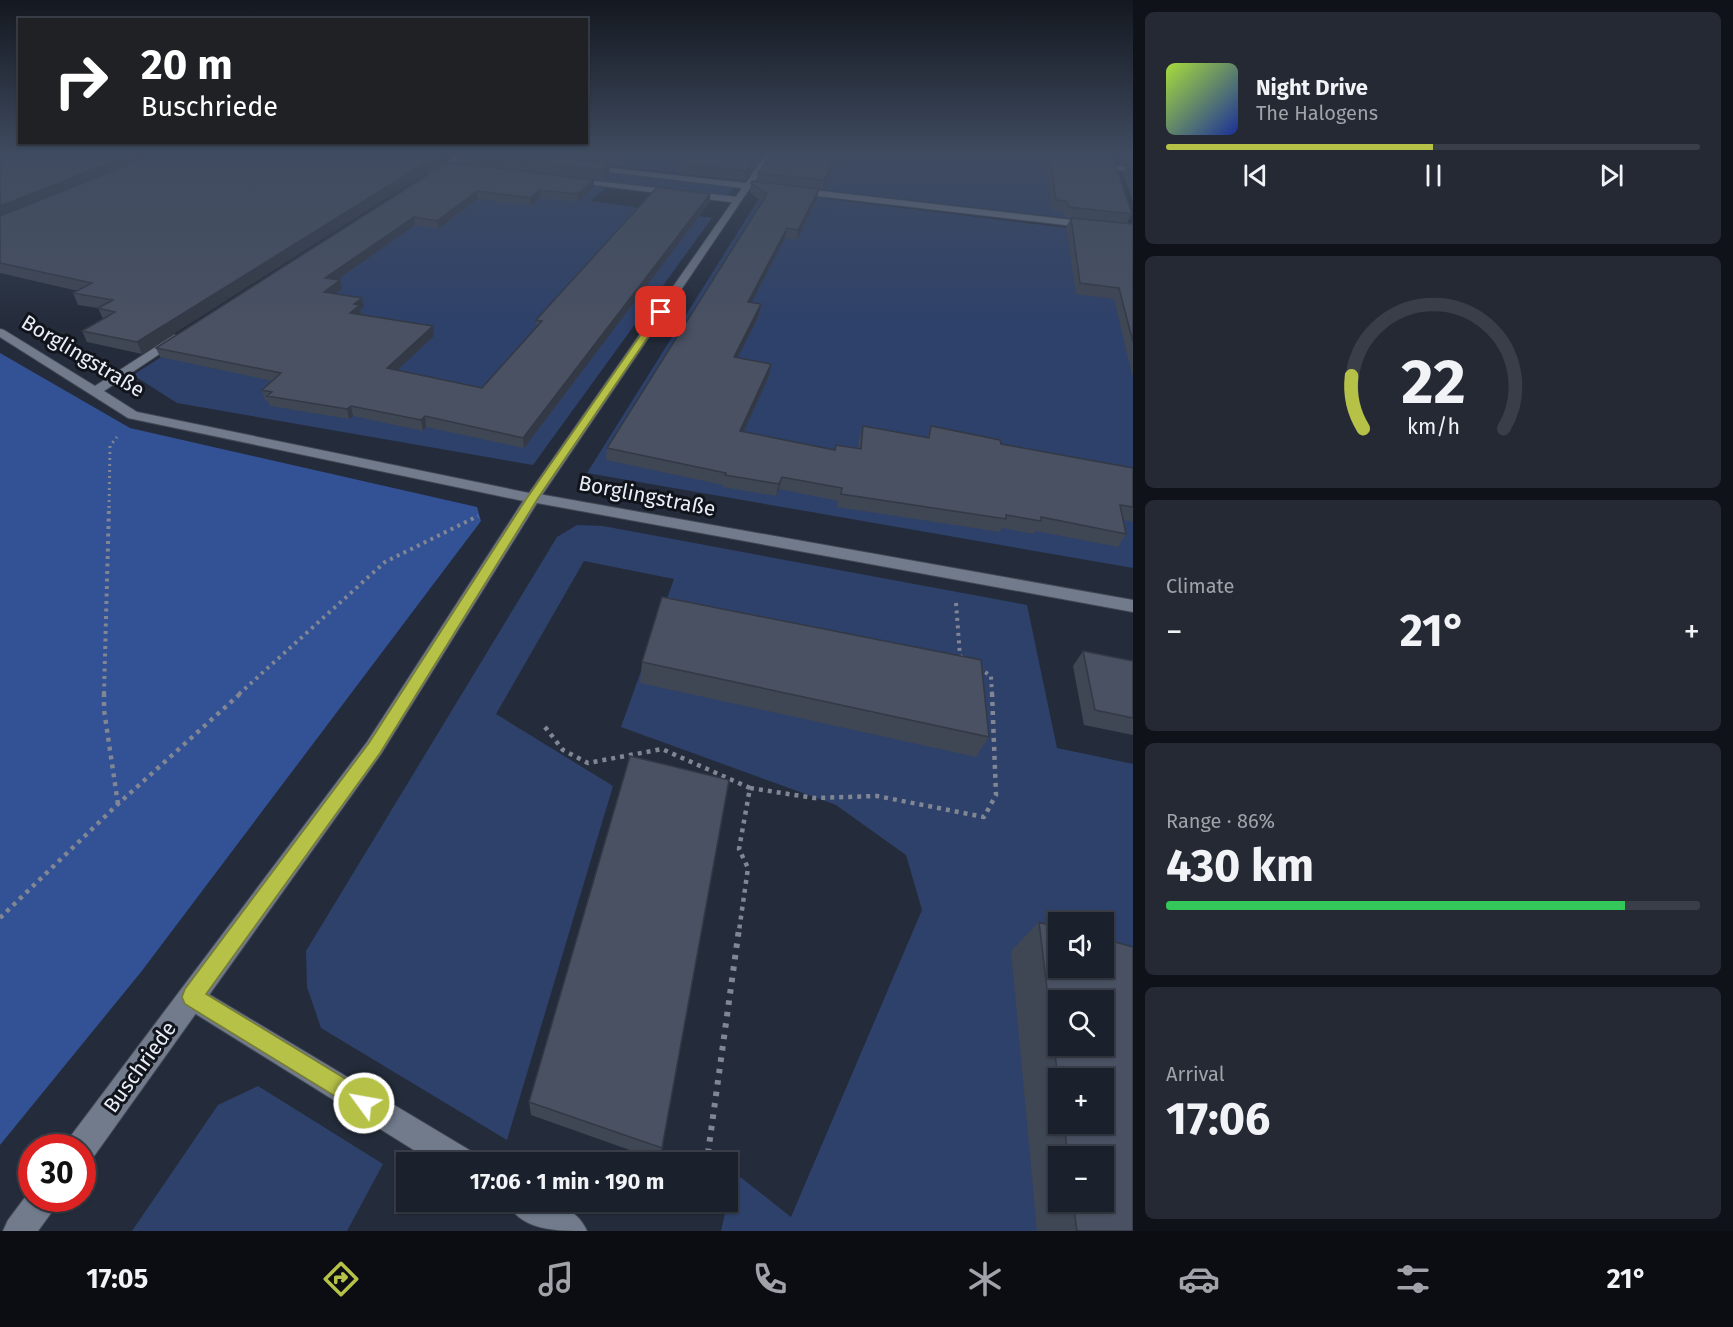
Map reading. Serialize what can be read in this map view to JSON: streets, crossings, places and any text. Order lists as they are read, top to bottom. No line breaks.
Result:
{"streets":{"street":["Borglingstraße","Buschriede"]},"crossings":[["Borglingstraße","Buschriede"]],"page":{"turn":["20 m","Buschriede"],"song":["Night Drive","The Halogens"],"tile":["Climate",["Range · 86%","430 km"],["Arrival","17:06"]],"heat":["−","21°","+"],"map_buttons":["+","−"],"limit":"30","trip":"17:06 · 1 min · 190 m","tabs":["17:05","21°"],"gauge":["22","km/h"]}}
